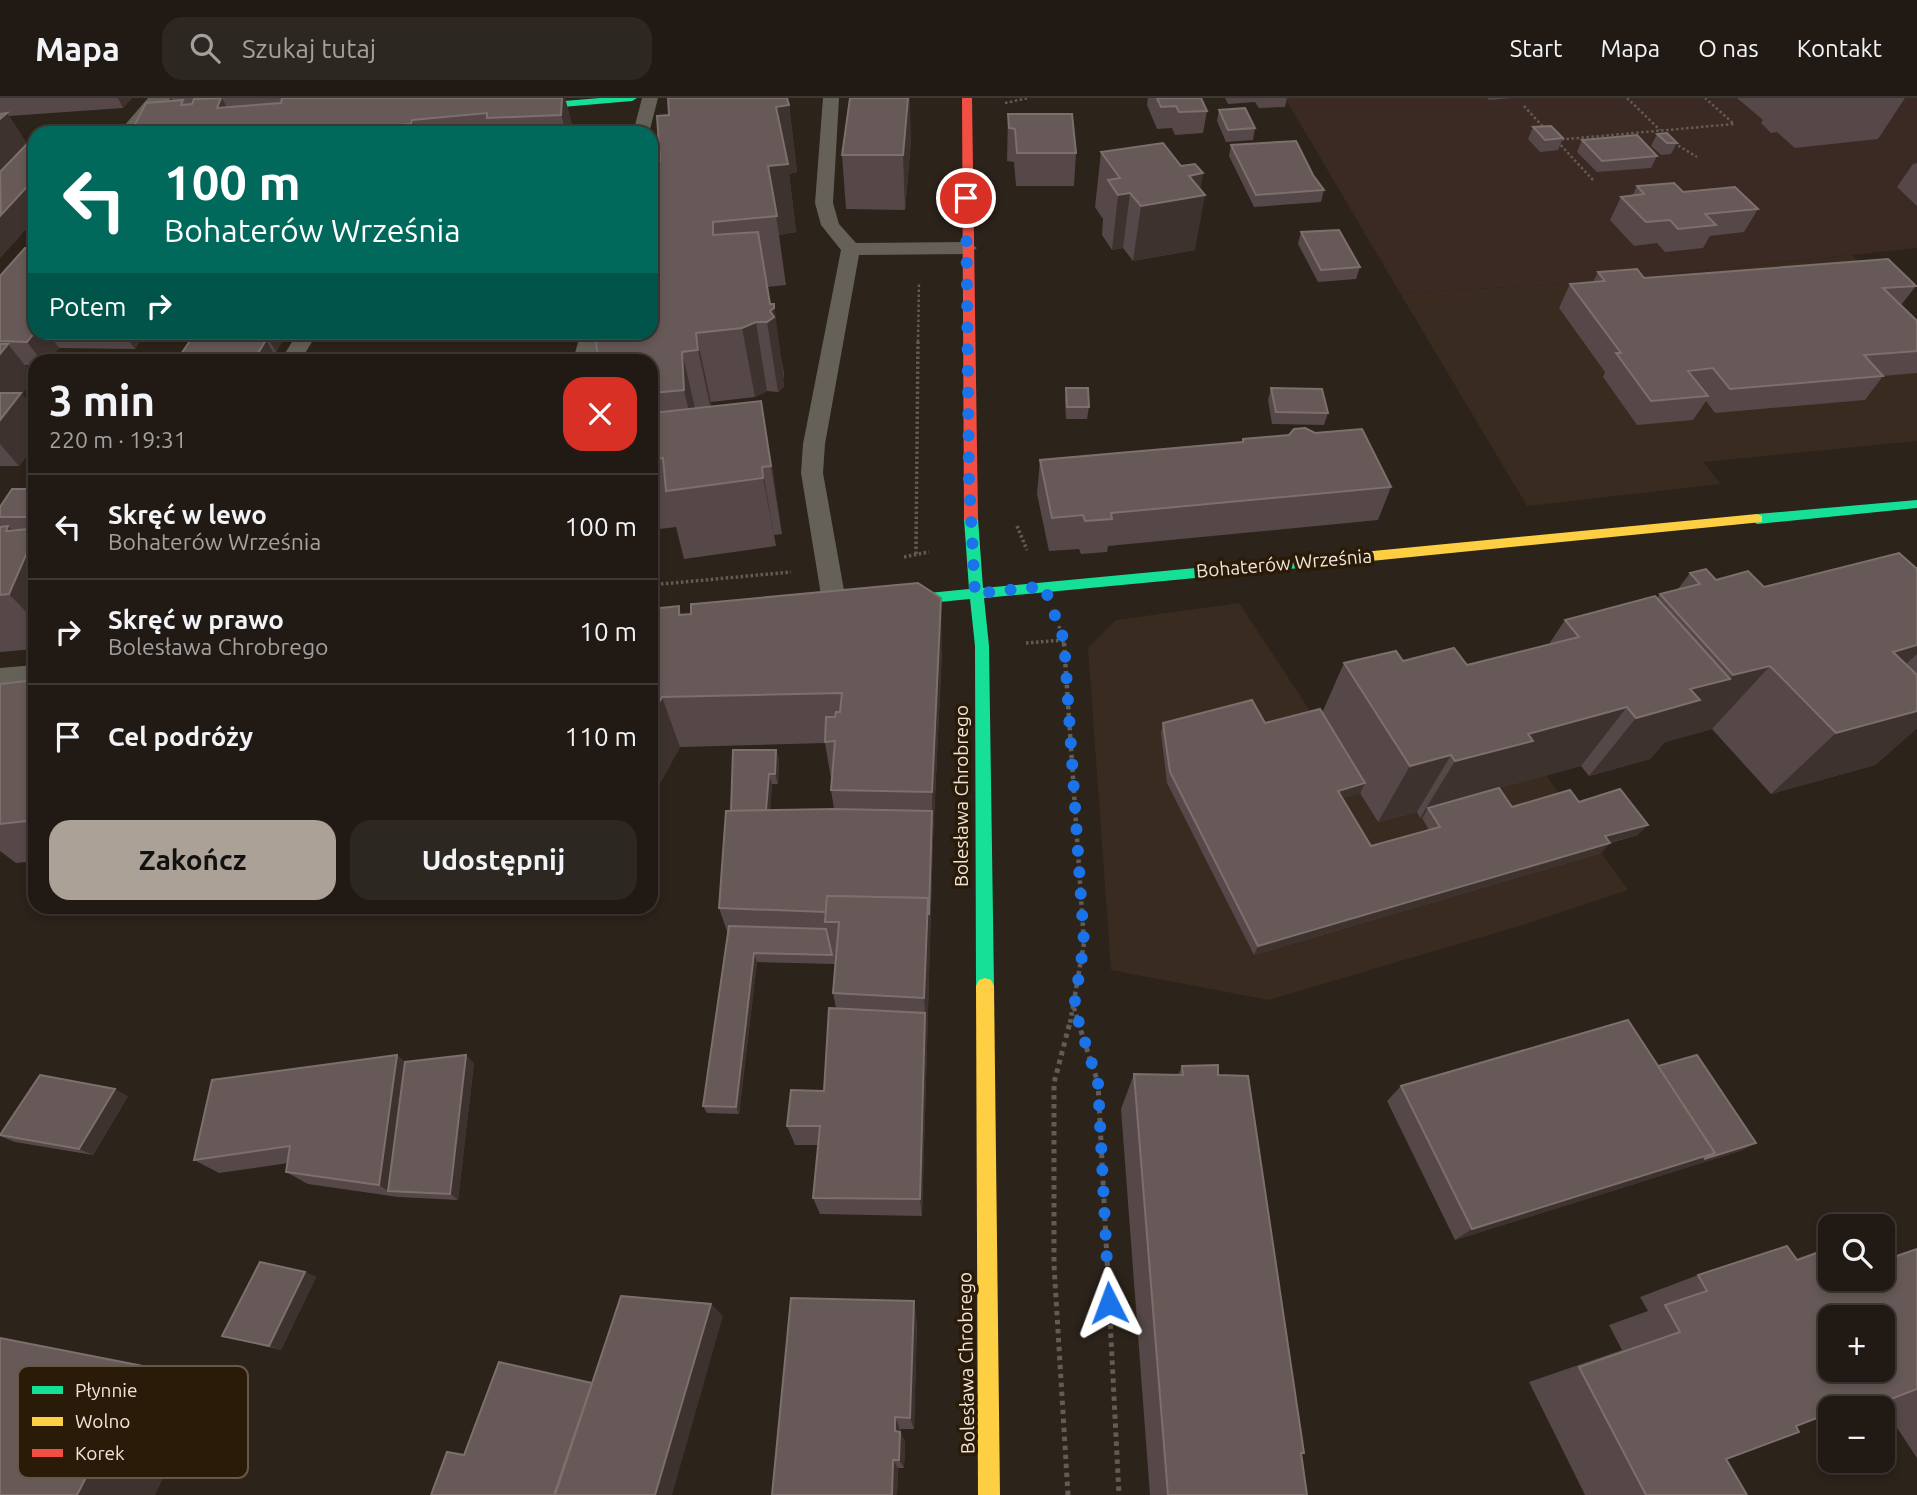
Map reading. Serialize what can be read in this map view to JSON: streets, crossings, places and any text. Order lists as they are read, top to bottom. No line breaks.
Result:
{"streets":{"street":["Bohaterów Września","Bolesława Chrobrego"]},"crossings":[["Bohaterów Września","Bolesława Chrobrego"]],"legend":["Płynnie","Wolno","Korek"],"page":{"header":"Mapa","search":"Szukaj tutaj","nav":["Start","Mapa","O nas","Kontakt"],"turn":["100 m","Bohaterów Września"],"then":"Potem","heading":["3 min","220 m · 19:31"],"list":[{"name":"Skręć w lewo","note":"Bohaterów Września","value":"100 m"},{"name":"Skręć w prawo","note":"Bolesława Chrobrego","value":"10 m"},{"name":"Cel podróży","value":"110 m"}],"buttons":["Zakończ","Udostępnij"],"map_buttons":["+","−"]}}
